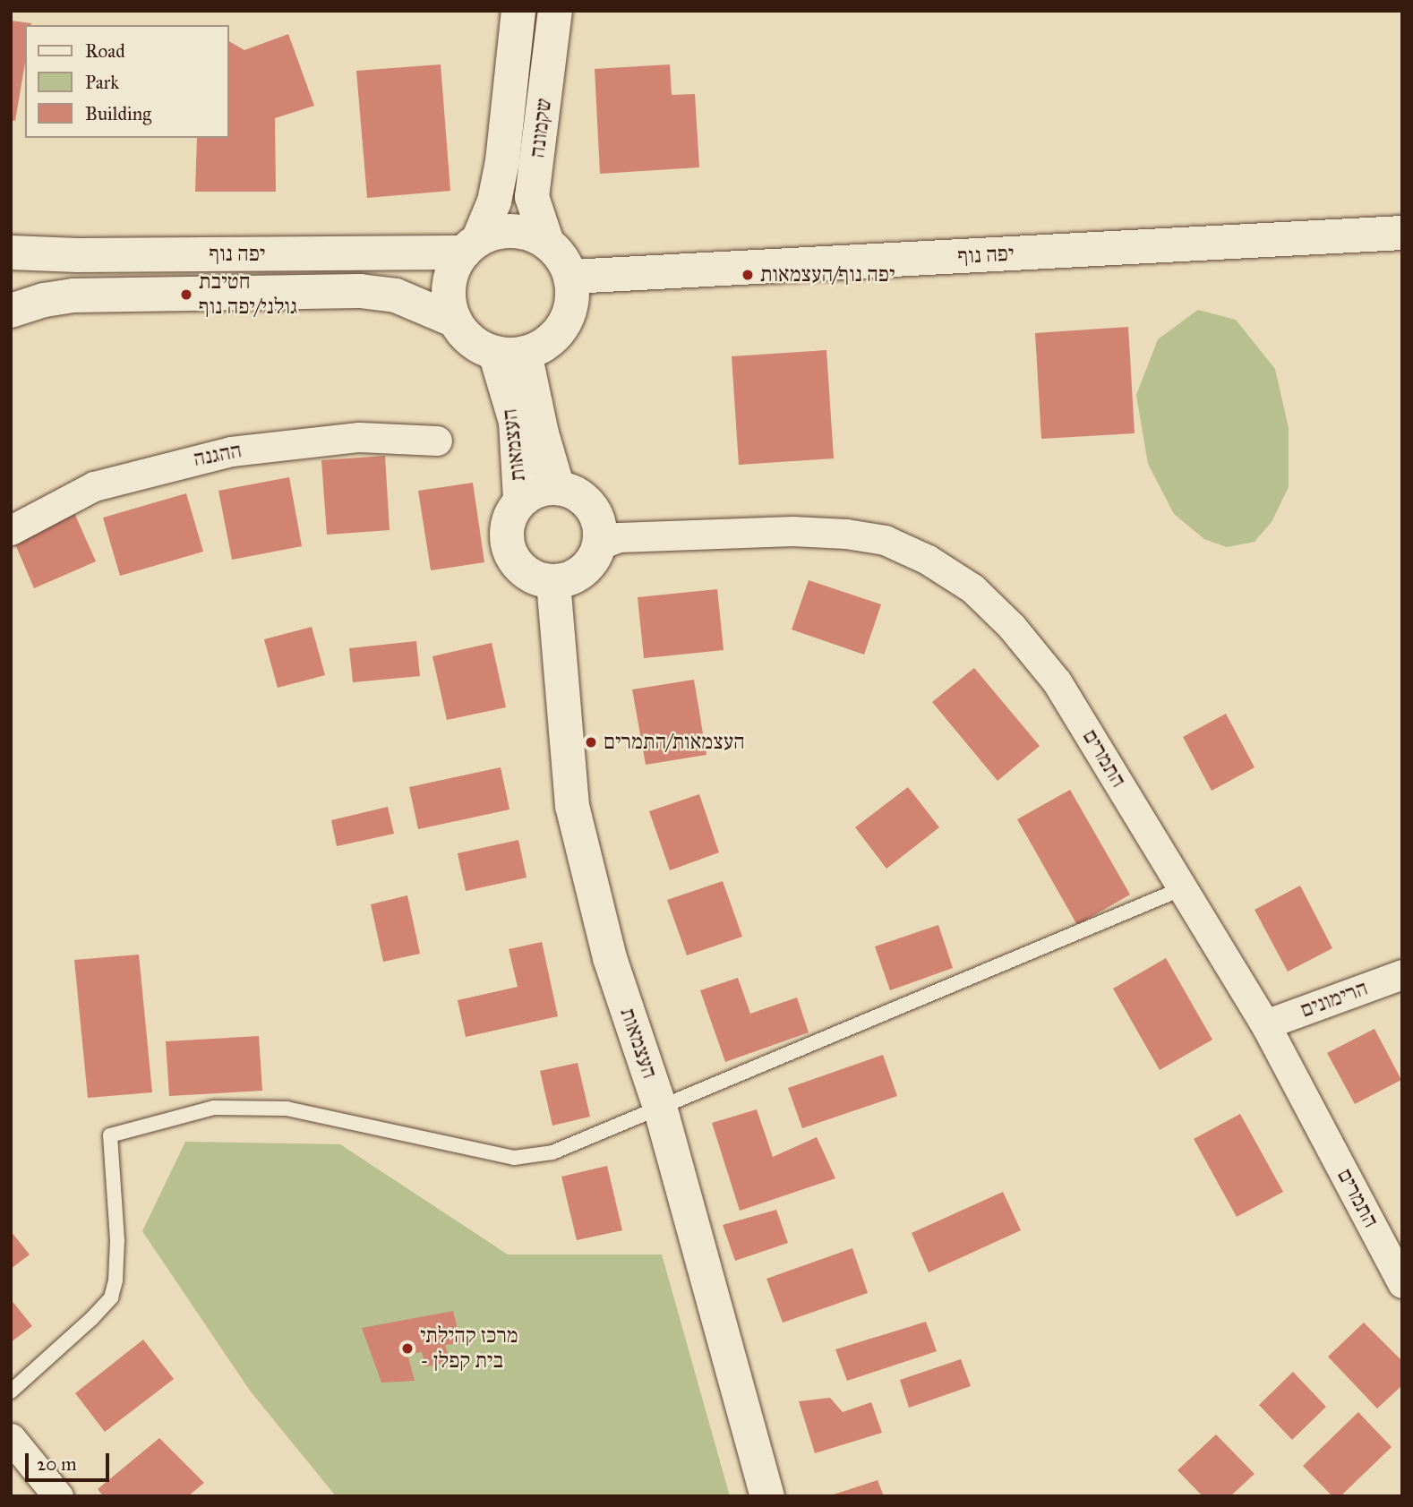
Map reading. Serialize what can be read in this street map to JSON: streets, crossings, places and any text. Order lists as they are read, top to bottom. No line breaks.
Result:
{"streets":{"street":["שקמונה","יפה נוף","העצמאות","ההגנה","התמרים","הרימונים"]},"crossings":[["שקמונה","יפה נוף"],["שקמונה","העצמאות"],["יפה נוף","העצמאות"],["העצמאות","התמרים"],["התמרים","הרימונים"]],"places":["יפה נוף/העצמאות","חטיבת גולני/יפה נוף","העצמאות/התמרים","מרכז קהילתי - בית קפלן"],"legend":["Road","Park","Building"],"scale_bar":"20 m"}
